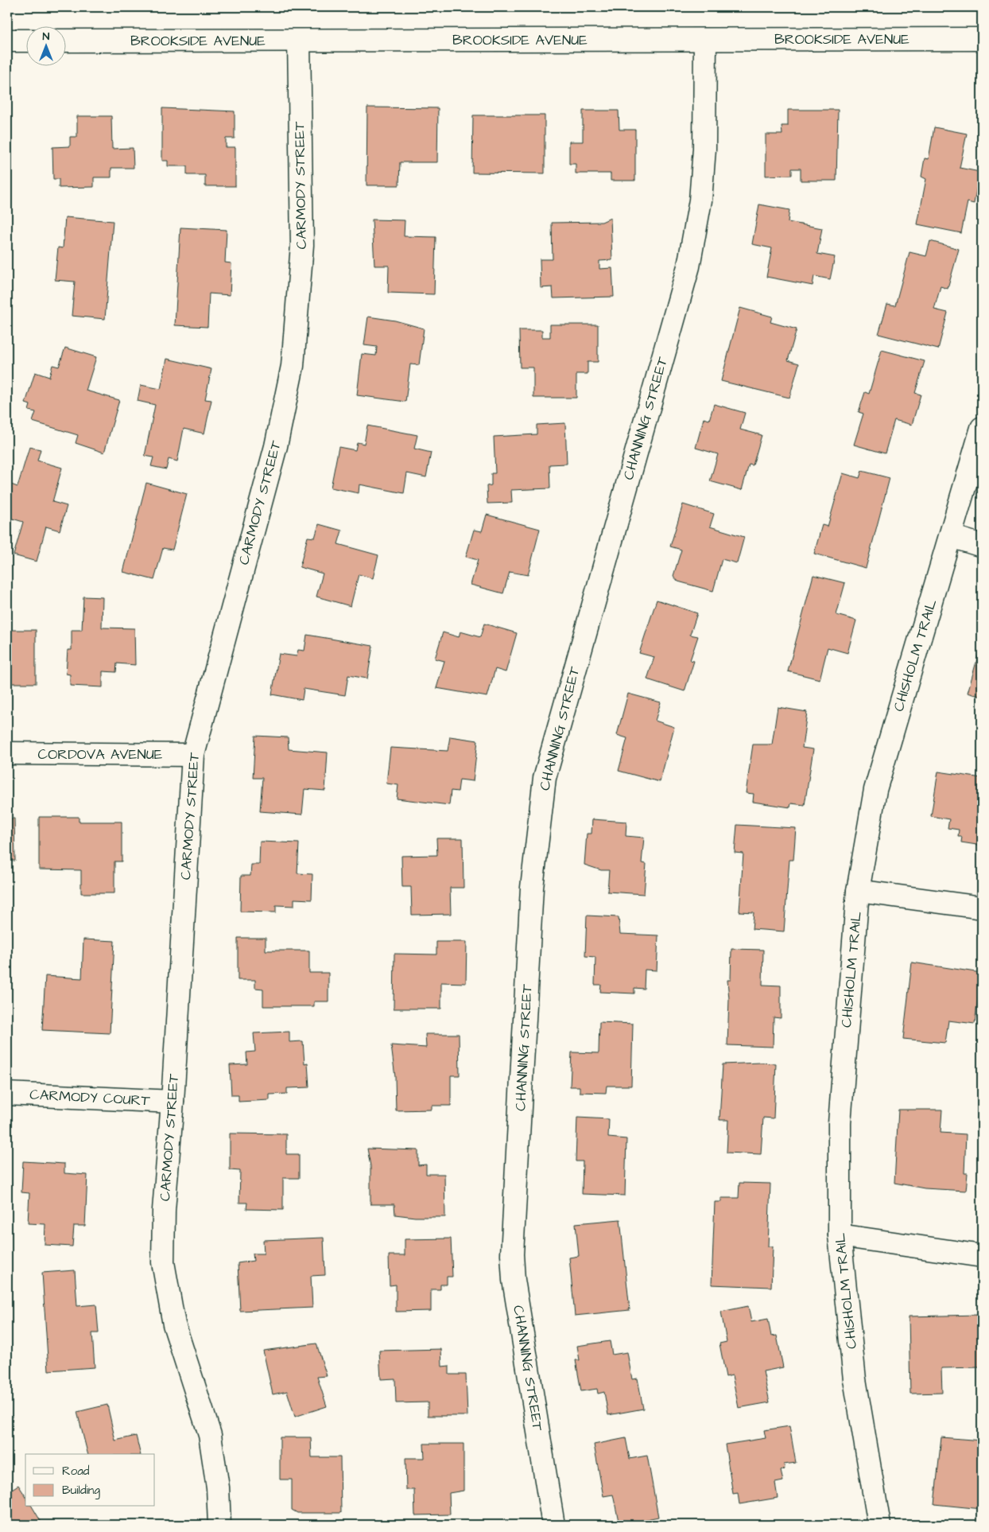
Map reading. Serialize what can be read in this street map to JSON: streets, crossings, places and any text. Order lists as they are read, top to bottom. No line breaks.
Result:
{"streets":{"street":["BROOKSIDE AVENUE","CARMODY STREET","CHANNING STREET","CHISHOLM TRAIL","CORDOVA AVENUE","CARMODY COURT"]},"crossings":[["BROOKSIDE AVENUE","CARMODY STREET"],["BROOKSIDE AVENUE","CHANNING STREET"],["CARMODY STREET","CORDOVA AVENUE"],["CARMODY STREET","CARMODY COURT"]],"legend":["Road","Building"],"north":"top"}
